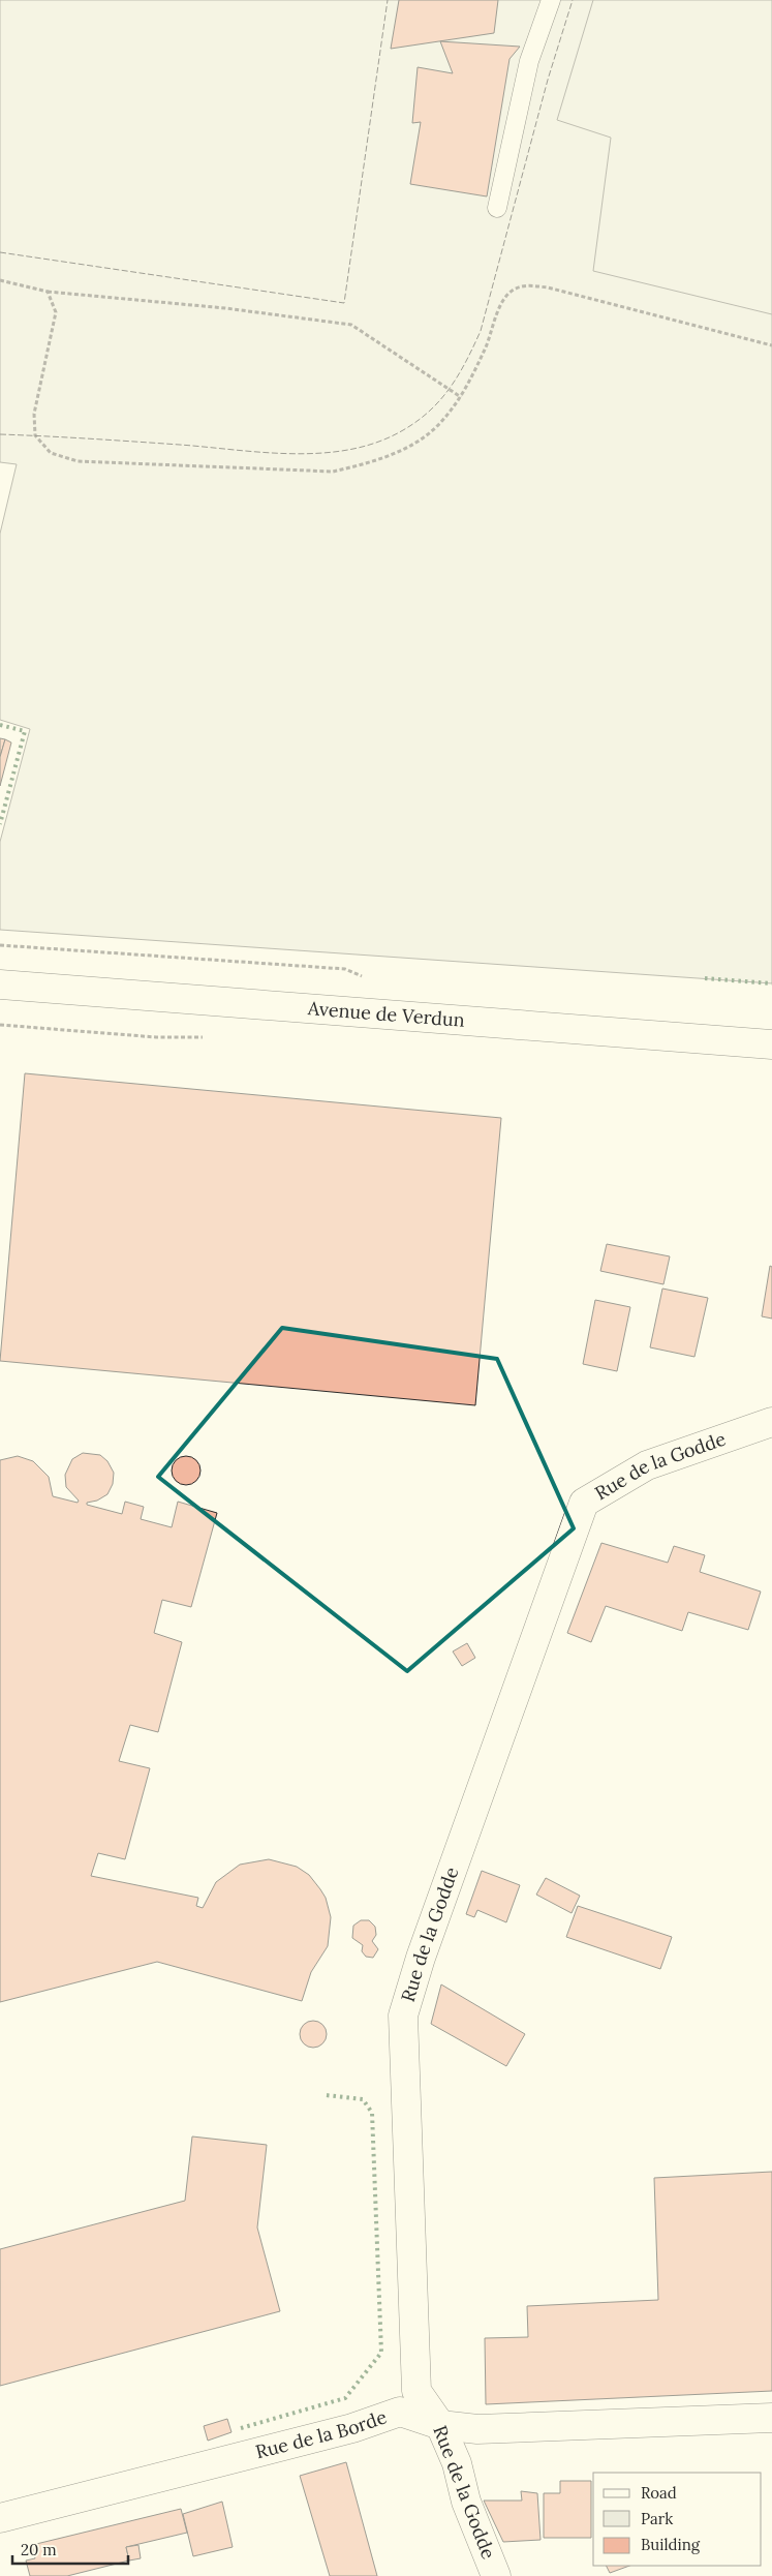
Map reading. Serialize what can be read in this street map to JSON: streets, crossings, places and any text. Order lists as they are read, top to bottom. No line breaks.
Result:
{"streets":{"street":["Avenue de Verdun","Rue de la Godde","Rue de la Borde"]},"crossings":[["Rue de la Godde","Rue de la Borde"]],"legend":["Road","Park","Building"],"scale_bar":"20 m"}
